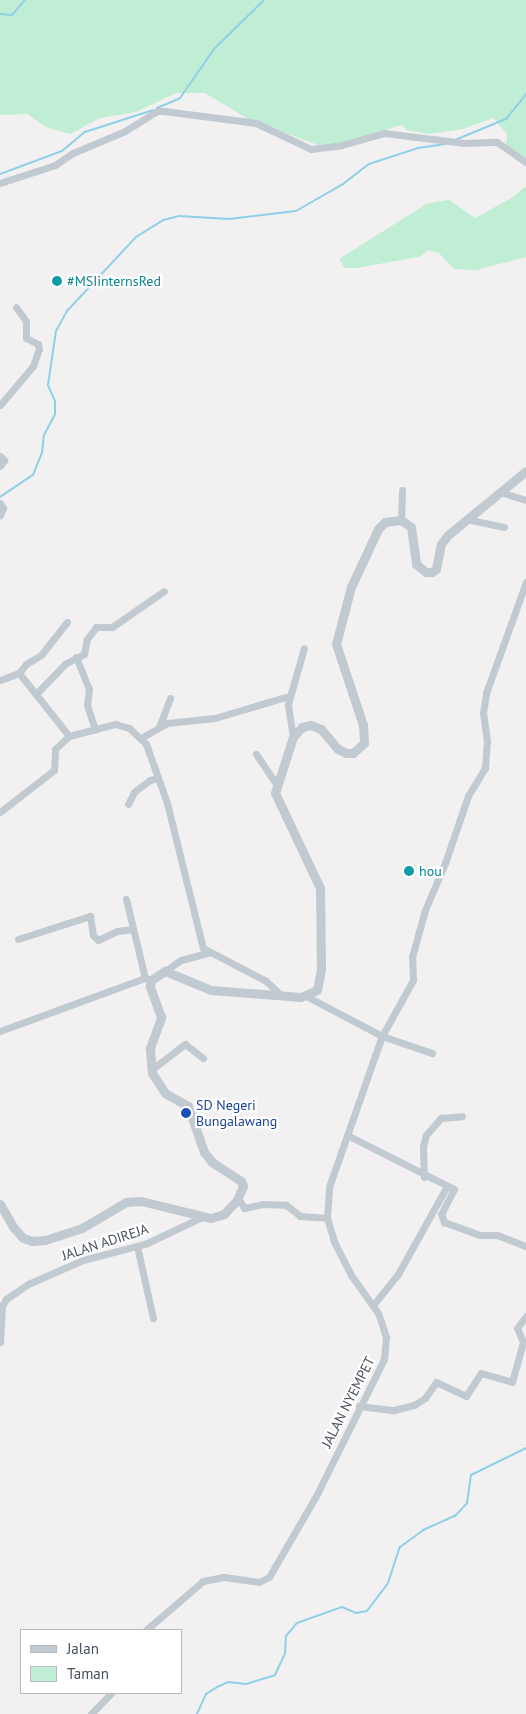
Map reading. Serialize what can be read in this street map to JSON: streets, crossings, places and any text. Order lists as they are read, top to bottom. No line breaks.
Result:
{"streets":{"street":["JALAN ADIREJA","JALAN NYEMPET"]},"places":["#MSIinternsRed","hou","SD Negeri Bungalawang"],"legend":["Jalan","Taman"]}
